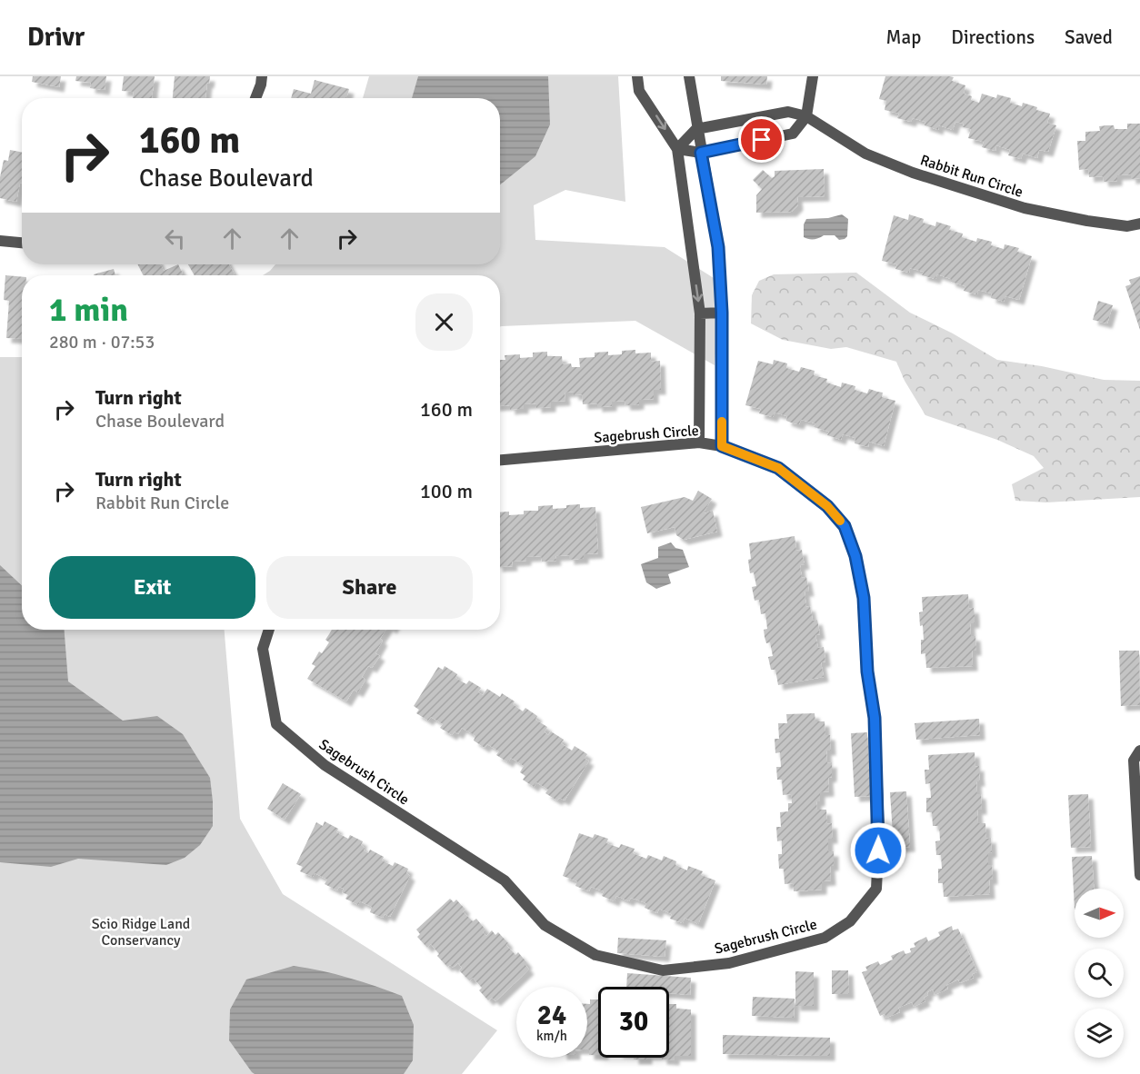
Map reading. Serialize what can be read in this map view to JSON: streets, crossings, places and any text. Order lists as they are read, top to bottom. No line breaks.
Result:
{"streets":{"street":["Rabbit Run Circle","Sagebrush Circle"]},"parks":["Scio Ridge Land Conservancy"],"north":"right","page":{"header":"Drivr","nav":["Map","Directions","Saved"],"turn":["160 m","Chase Boulevard"],"heading":["1 min","280 m · 07:53"],"list":[{"name":"Turn right","note":"Chase Boulevard","value":"160 m"},{"name":"Turn right","note":"Rabbit Run Circle","value":"100 m"}],"buttons":["Exit","Share"],"speed":"24 km/h","limit":"30"}}
